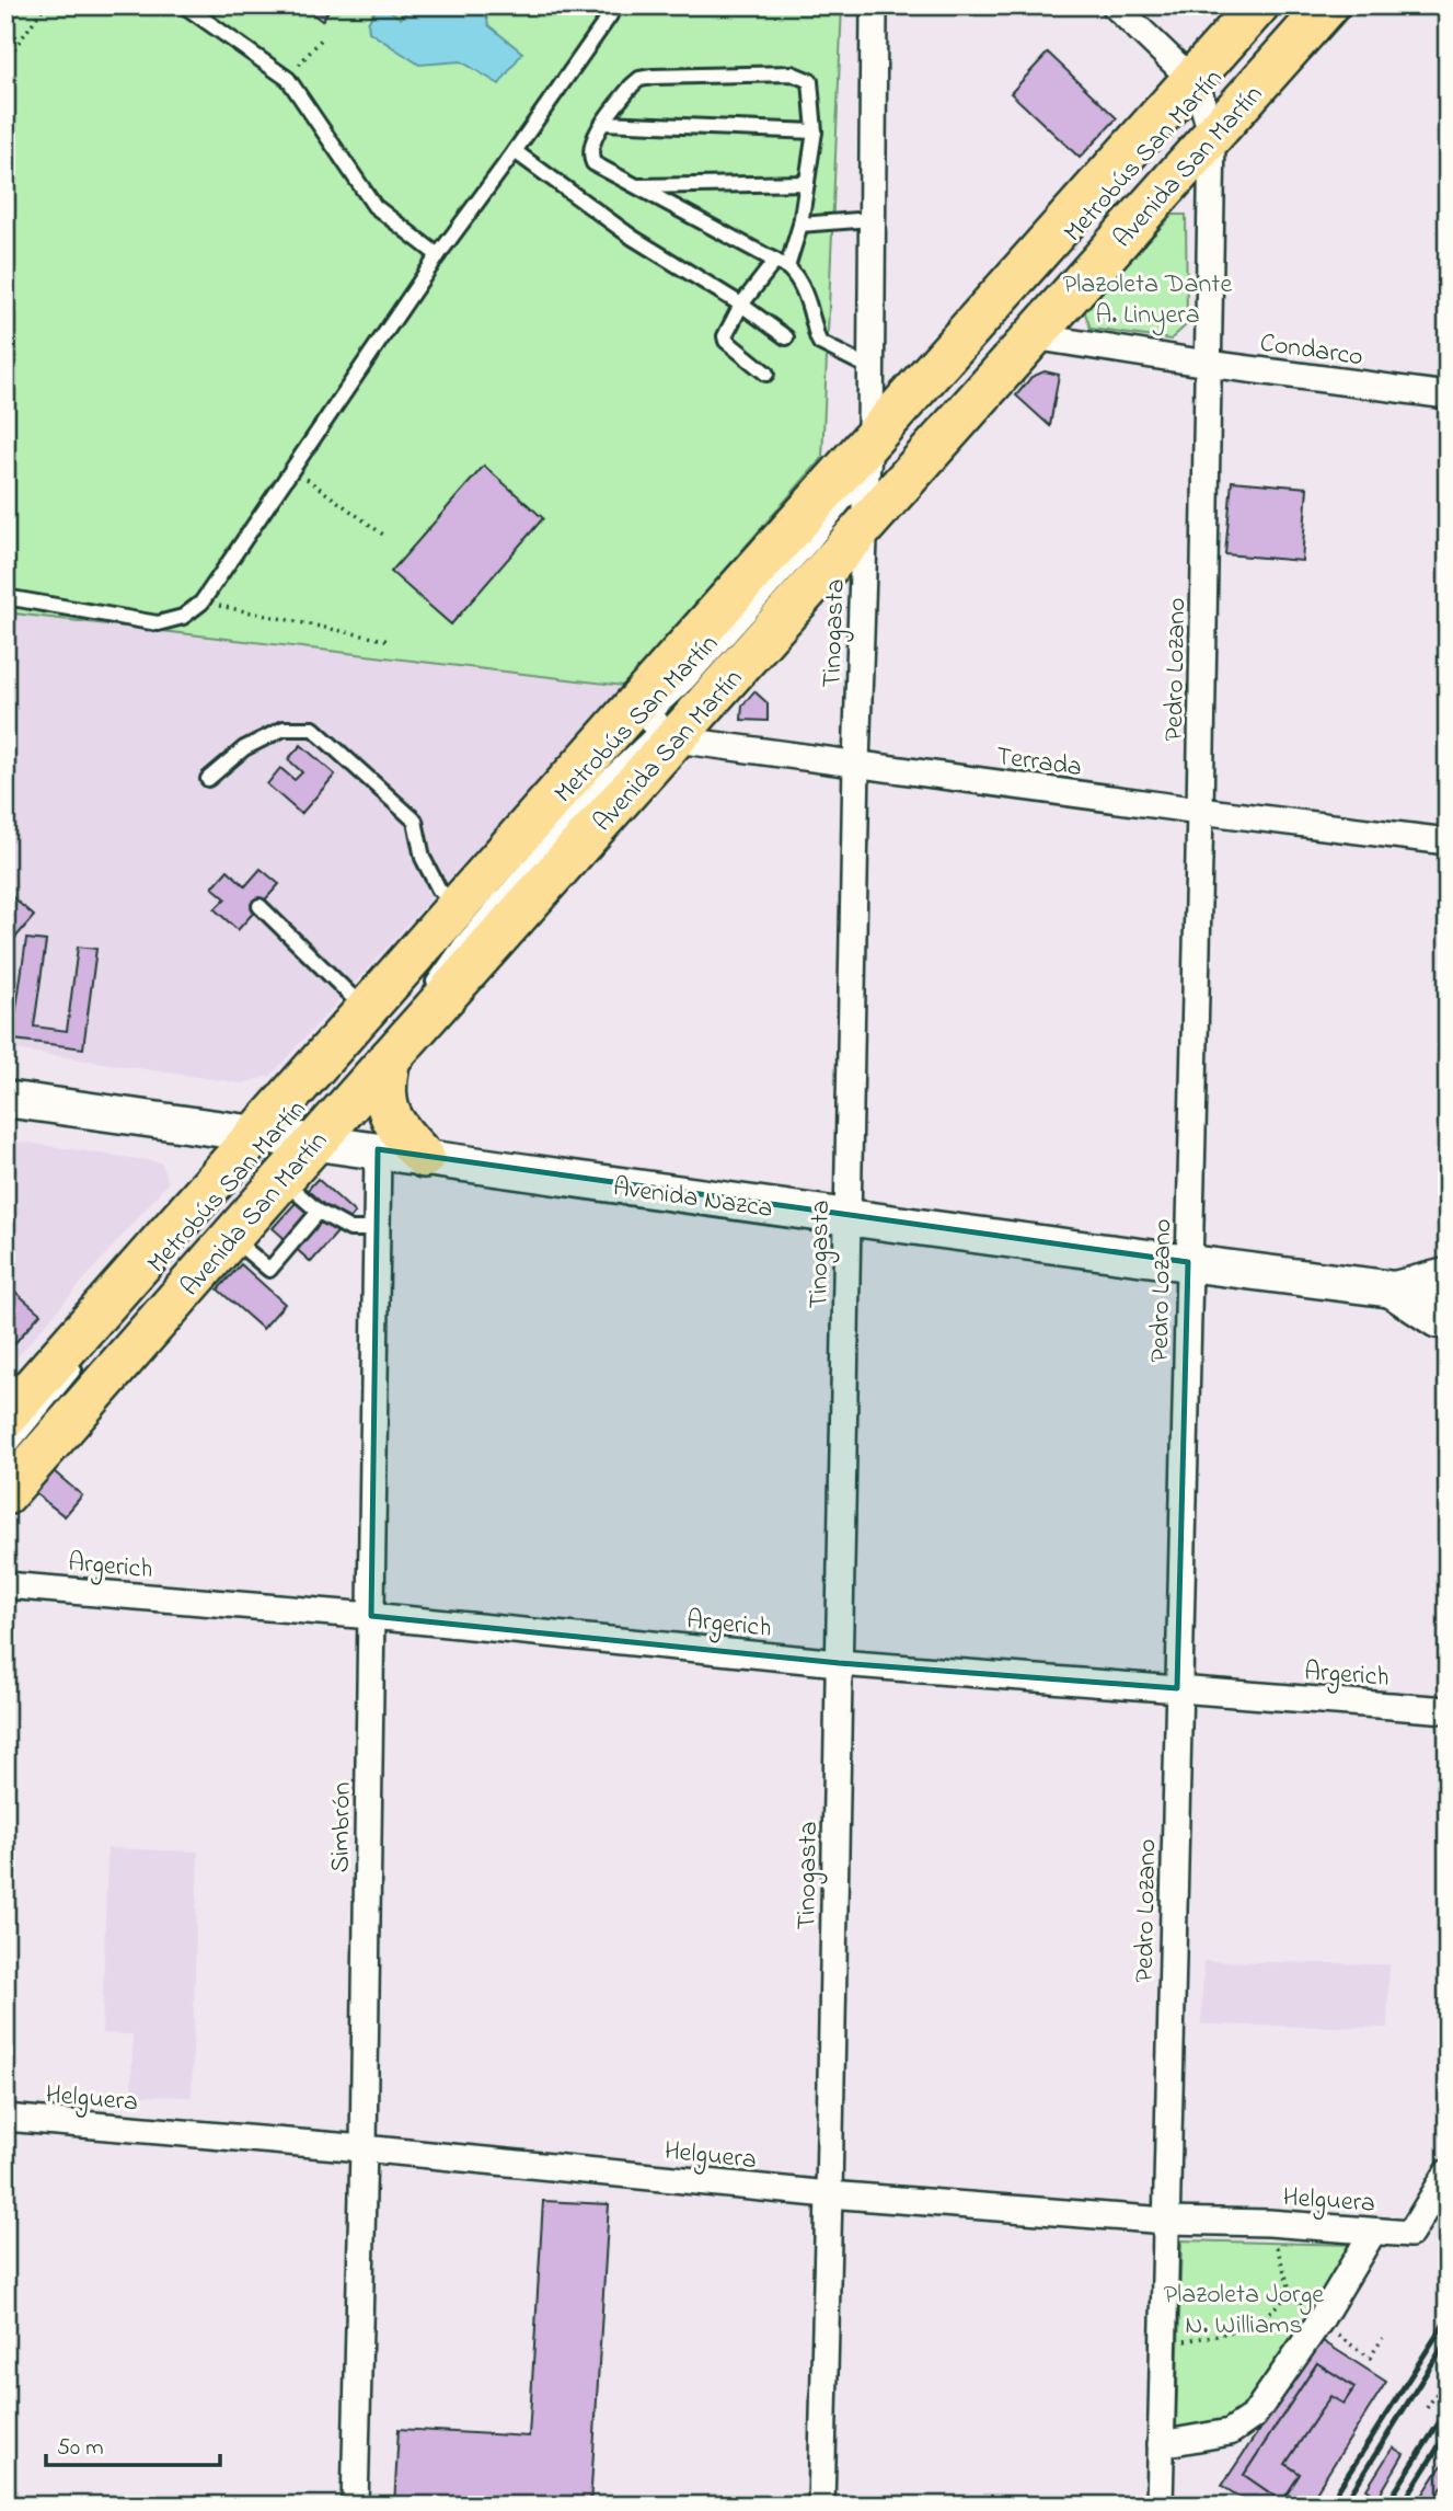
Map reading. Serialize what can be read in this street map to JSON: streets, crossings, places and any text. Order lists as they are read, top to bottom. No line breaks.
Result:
{"streets":{"main road":["Avenida San Martín","Avenida Nazca"],"street":["Condarco","Tinogasta","Pedro Lozano","Terrada","Argerich","Simbrón","Helguera"],"lane":["Metrobús San Martín"]},"crossings":[["Metrobús San Martín","Avenida San Martín"],["Metrobús San Martín","Terrada"],["Avenida San Martín","Condarco"],["Avenida San Martín","Tinogasta"],["Avenida San Martín","Pedro Lozano"],["Avenida San Martín","Terrada"],["Avenida San Martín","Avenida Nazca"],["Condarco","Pedro Lozano"],["Tinogasta","Terrada"],["Tinogasta","Avenida Nazca"],["Tinogasta","Argerich"],["Tinogasta","Helguera"],["Pedro Lozano","Terrada"],["Pedro Lozano","Avenida Nazca"],["Pedro Lozano","Argerich"],["Pedro Lozano","Helguera"],["Avenida Nazca","Simbrón"],["Argerich","Simbrón"],["Simbrón","Helguera"]],"parks":["Plazoleta Dante A. Linyera","Plazoleta Jorge N. Williams"],"scale_bar":"50 m"}
